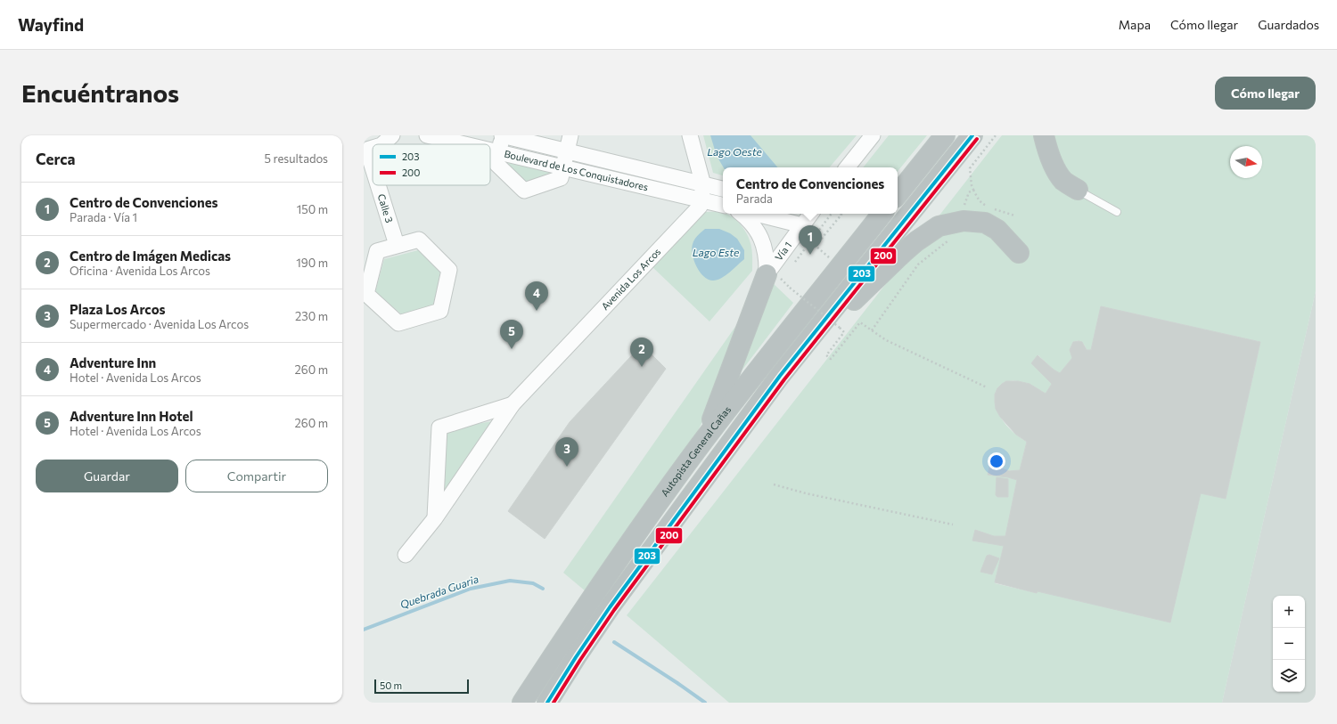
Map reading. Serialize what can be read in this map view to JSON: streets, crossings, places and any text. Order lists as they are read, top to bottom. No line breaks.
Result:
{"streets":{"highway":["Autopista General Cañas"],"street":["Boulevard de Los Conquistadores","Calle 3","Vía 1","Avenida Los Arcos"]},"crossings":[["Boulevard de Los Conquistadores","Avenida Los Arcos"]],"water":["Lago Oeste","Lago Este","Quebrada Guaria"],"lines":["transit line 203","transit line 200"],"legend":["203","200"],"scale_bar":"50 m","north":"right","page":{"header":"Wayfind","nav":["Mapa","Cómo llegar","Guardados"],"buttons":["Cómo llegar",["Guardar","Compartir"]],"title":"Encuéntranos","heading":["Cerca","5 resultados"],"popup":["Centro de Convenciones","Parada"],"list":[{"mark":"1","name":"Centro de Convenciones","note":"Parada · Vía 1","value":"150 m"},{"mark":"2","name":"Centro de Imágen Medicas","note":"Oficina · Avenida Los Arcos","value":"190 m"},{"mark":"3","name":"Plaza Los Arcos","note":"Supermercado · Avenida Los Arcos","value":"230 m"},{"mark":"4","name":"Adventure Inn","note":"Hotel · Avenida Los Arcos","value":"260 m"},{"mark":"5","name":"Adventure Inn Hotel","note":"Hotel · Avenida Los Arcos","value":"260 m"}],"pins":["1","4","5","2","3"],"map_buttons":["+","−"],"scale":"50 m"}}
